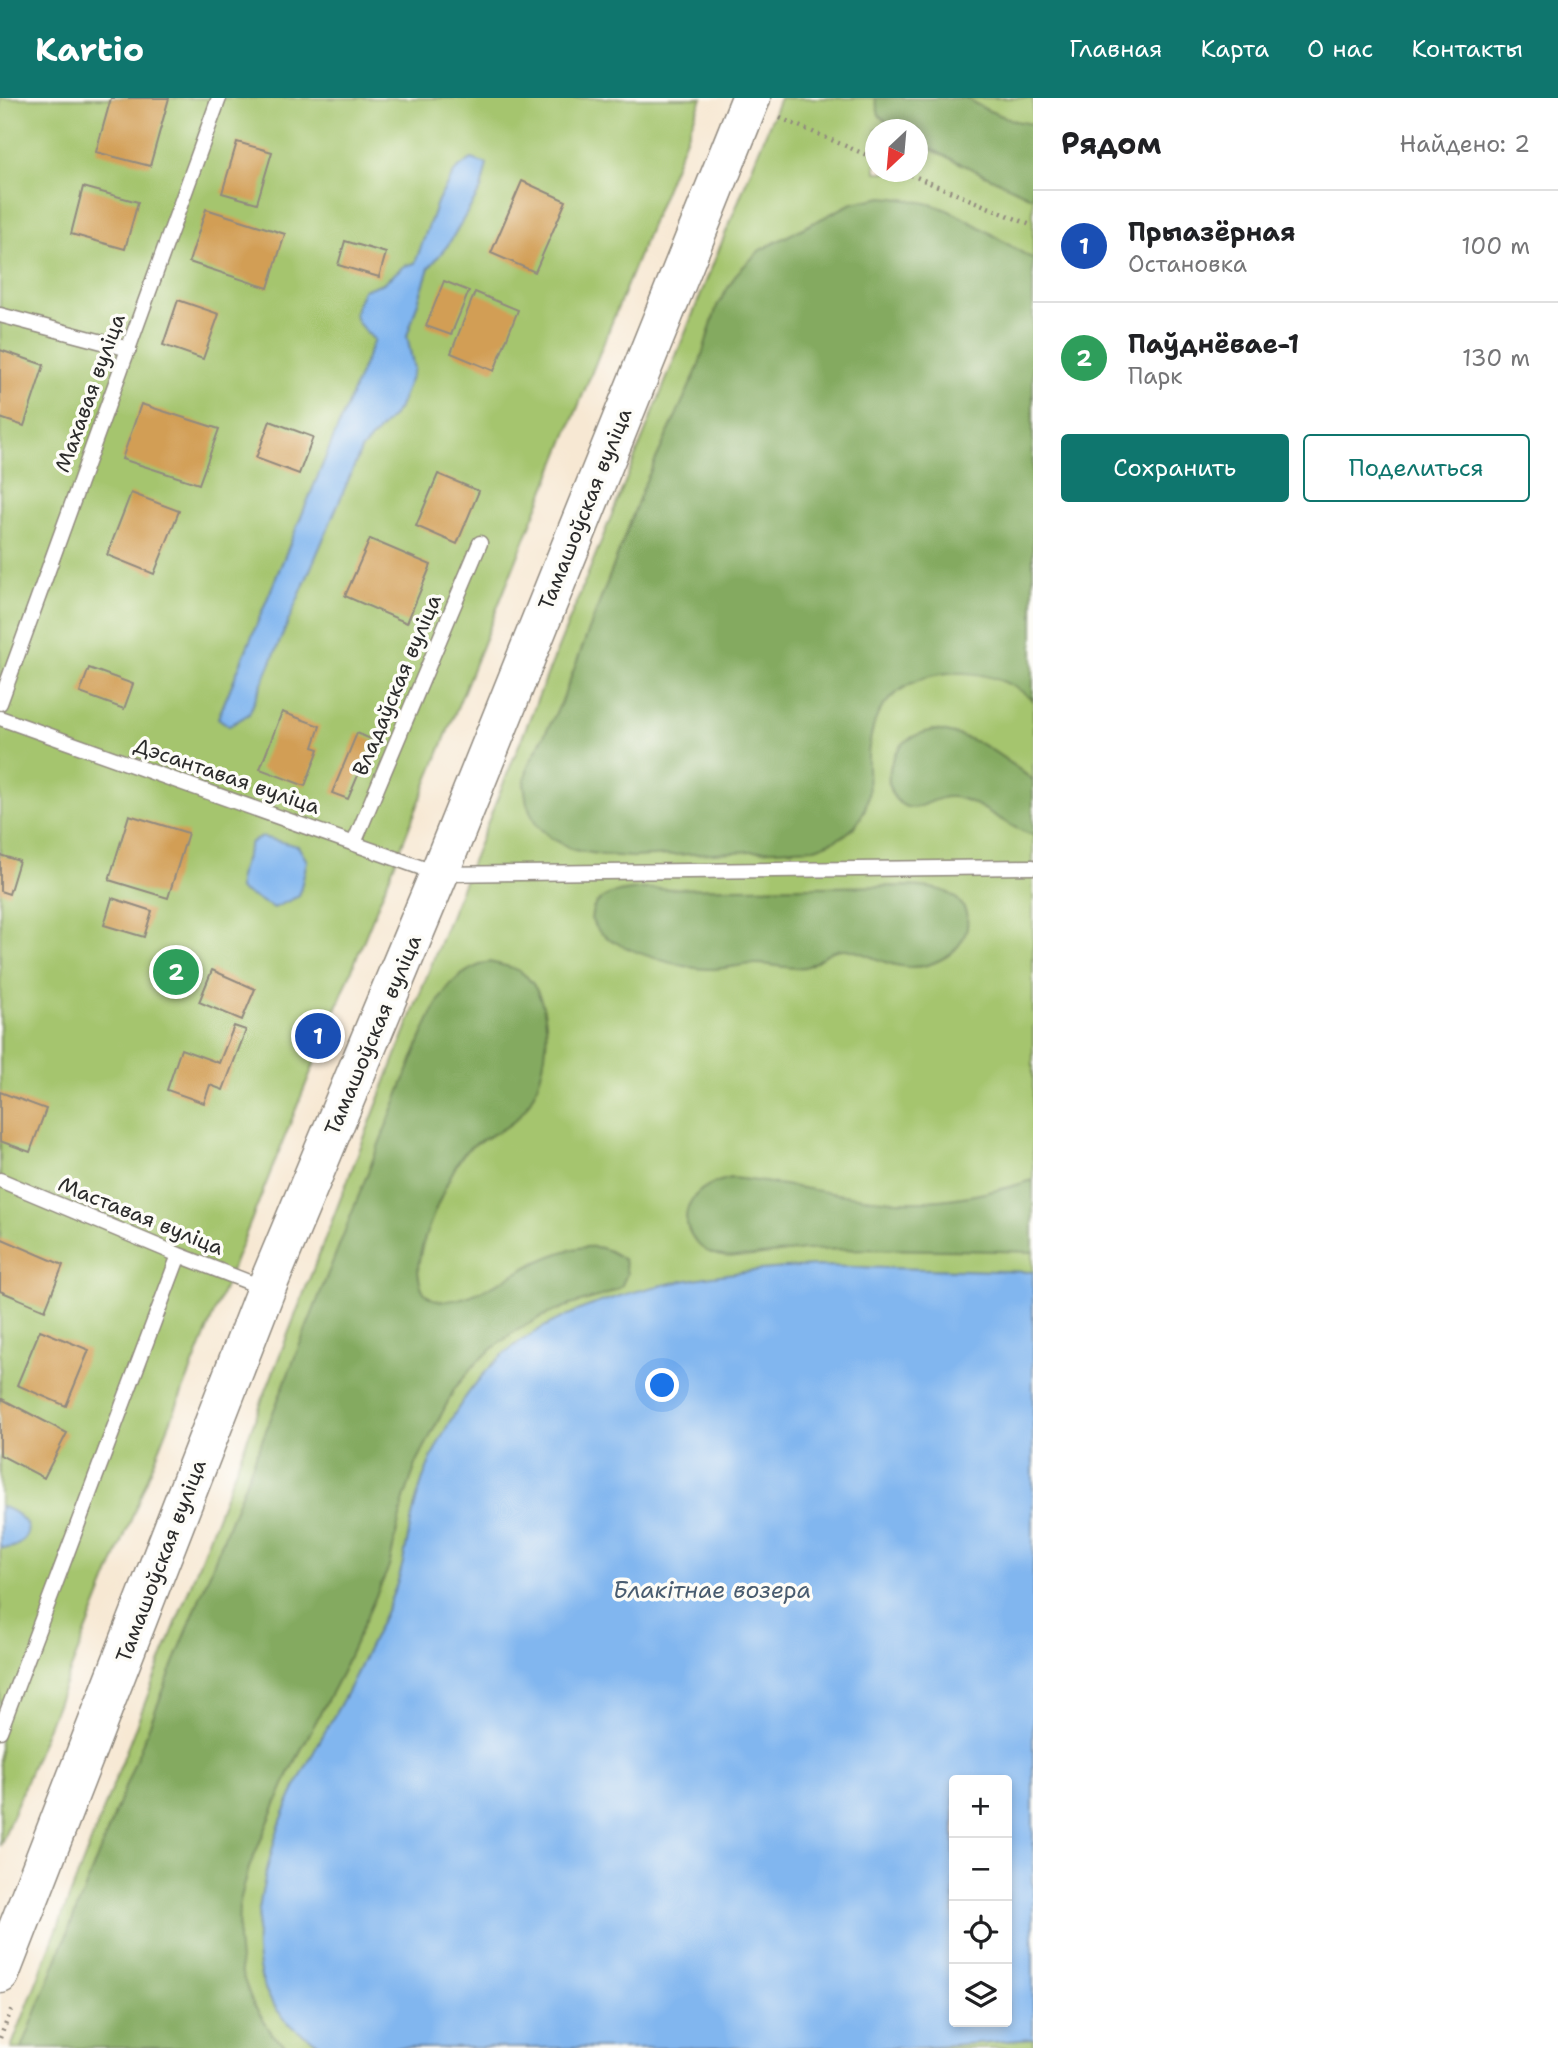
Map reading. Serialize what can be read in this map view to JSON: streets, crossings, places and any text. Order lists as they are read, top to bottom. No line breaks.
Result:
{"streets":{"main road":["Тамашоўская вуліца"],"lane":["Махавая вуліца","Владаўская вуліца","Дэсантавая вуліца","Маставая вуліца"]},"crossings":[["Тамашоўская вуліца","Дэсантавая вуліца"],["Тамашоўская вуліца","Маставая вуліца"],["Владаўская вуліца","Дэсантавая вуліца"]],"water":["Блакітнае возера"],"north":"bottom left","page":{"header":"Kartio","nav":["Главная","Карта","О нас","Контакты"],"heading":["Рядом","Найдено: 2"],"list":[{"mark":"1","name":"Прыазёрная","note":"Остановка","value":"100 m"},{"mark":"2","name":"Паўднёвае-1","note":"Парк","value":"130 m"}],"buttons":["Сохранить","Поделиться"],"pins":["2","1"],"map_buttons":["+","−"]}}
